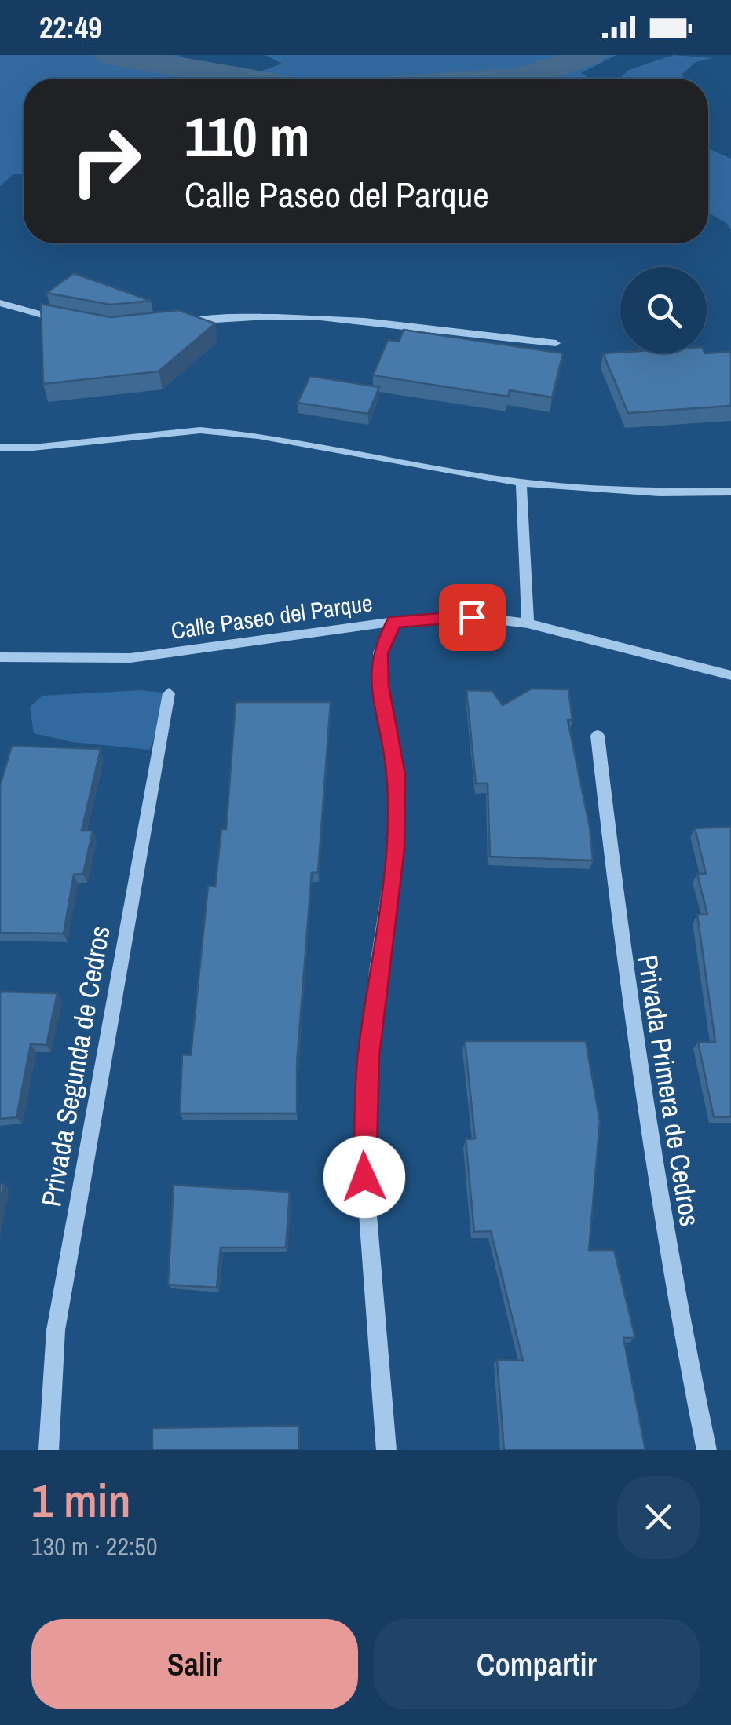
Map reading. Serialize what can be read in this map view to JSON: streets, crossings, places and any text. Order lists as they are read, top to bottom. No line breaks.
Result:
{"streets":{"street":["Calle Paseo del Parque","Privada Segunda de Cedros","Privada Primera de Cedros"]},"page":{"status":"22:49","turn":["110 m","Calle Paseo del Parque"],"heading":["1 min","130 m · 22:50"],"buttons":["Salir","Compartir"]}}
